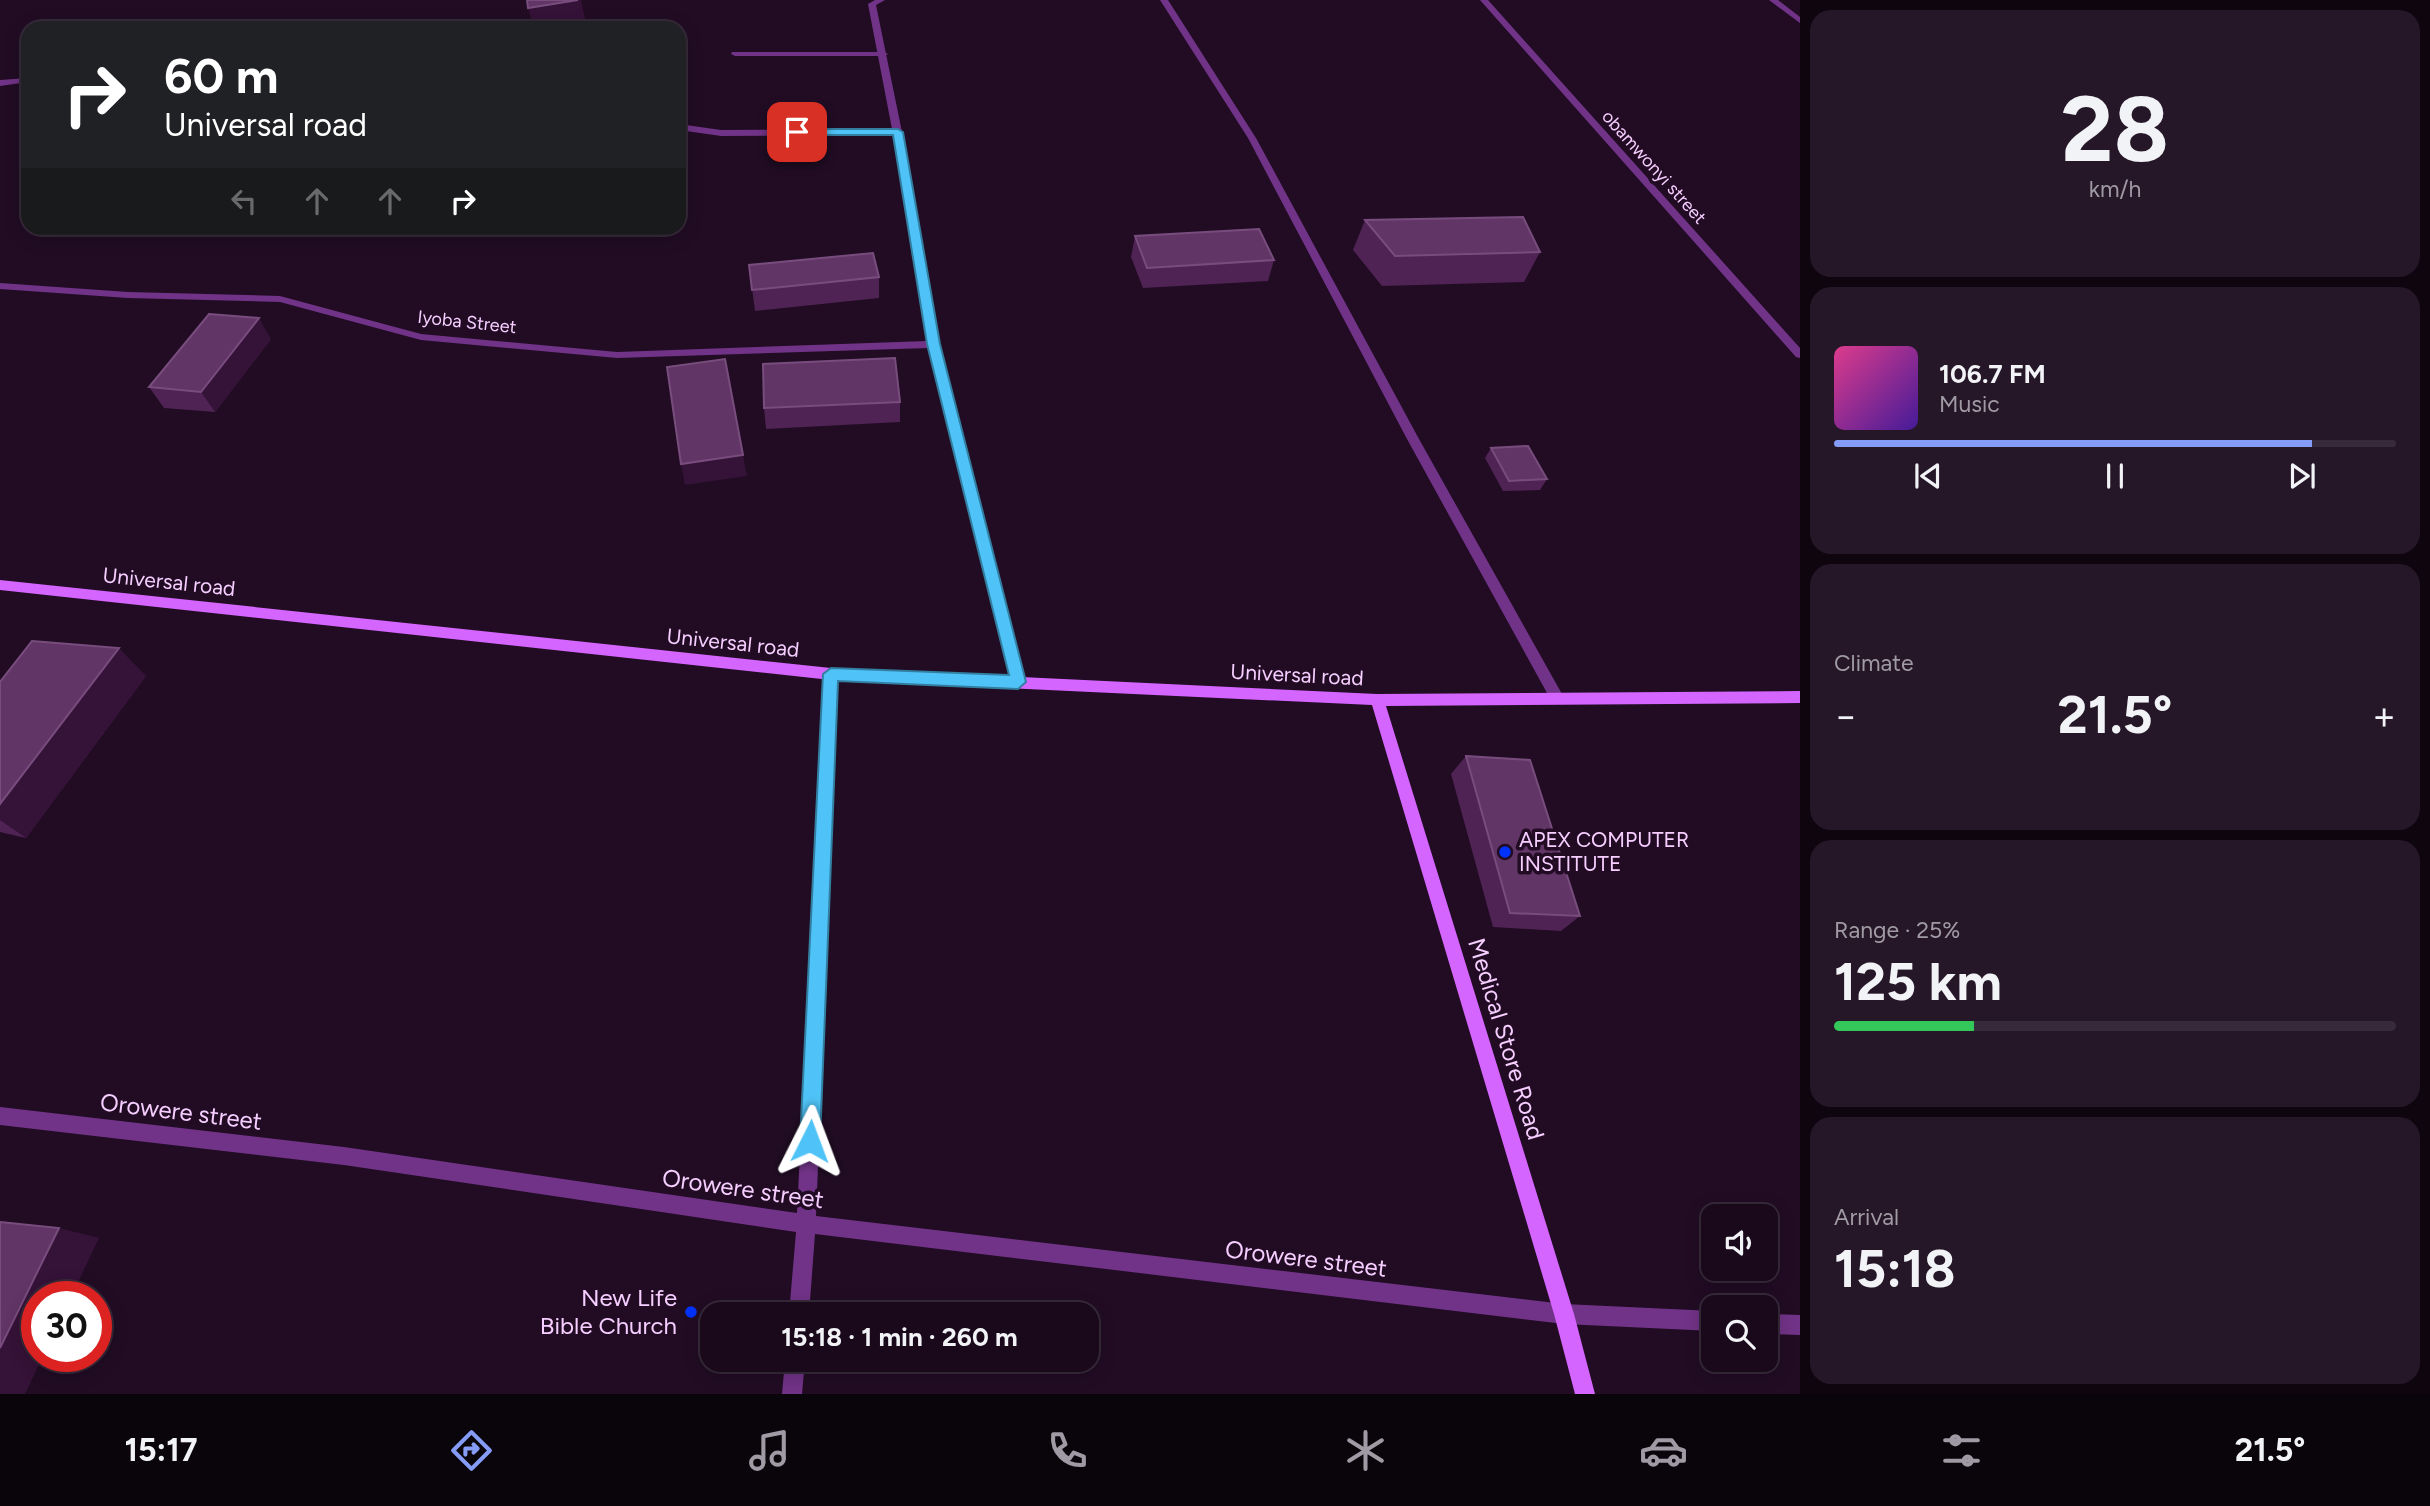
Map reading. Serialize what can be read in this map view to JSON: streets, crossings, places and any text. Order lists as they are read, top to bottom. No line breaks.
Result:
{"streets":{"street":["obamwonyi street","Iyoba Street","Universal road","Medical Store Road","Orowere street"]},"crossings":[["Universal road","Medical Store Road"],["Medical Store Road","Orowere street"]],"places":["APEX COMPUTER INSTITUTE","New Life Bible Church"],"page":{"tile":[["28","km/h"],"Climate",["Range · 25%","125 km"],["Arrival","15:18"]],"turn":["60 m","Universal road"],"song":["106.7 FM","Music"],"heat":["−","21.5°","+"],"limit":"30","trip":"15:18 · 1 min · 260 m","tabs":["15:17","21.5°"]}}
